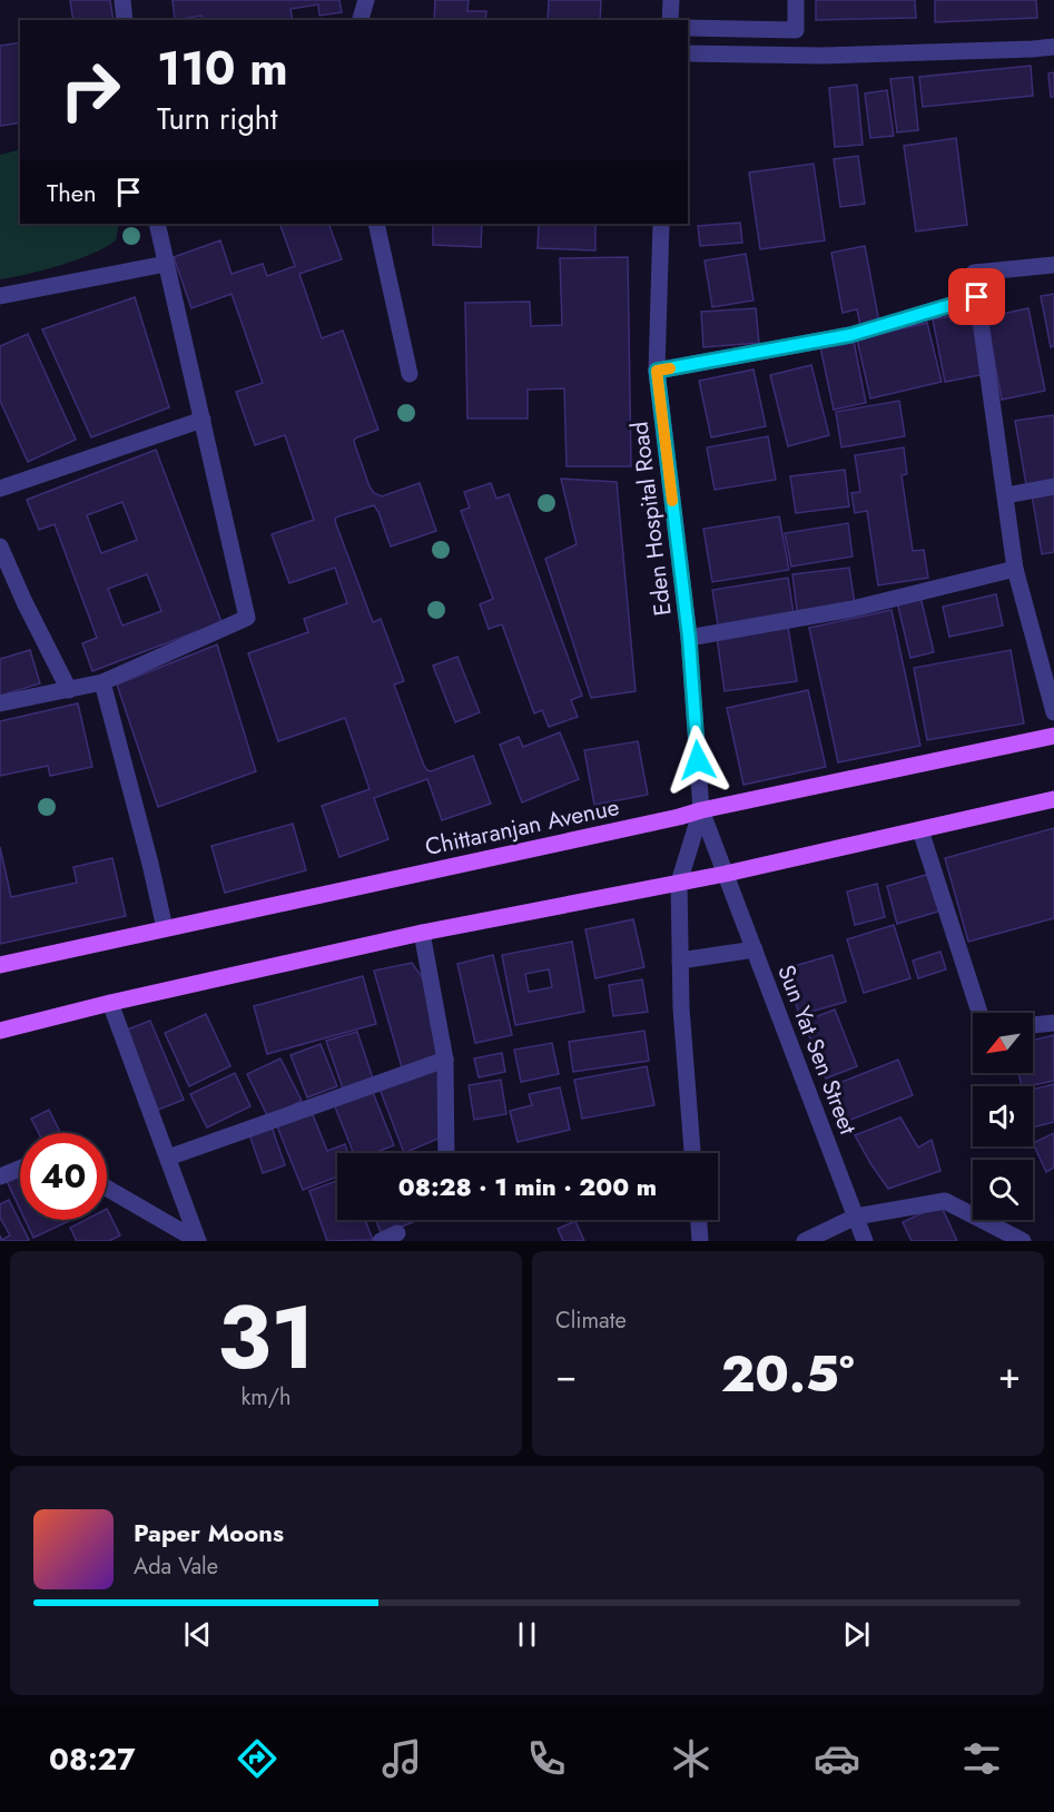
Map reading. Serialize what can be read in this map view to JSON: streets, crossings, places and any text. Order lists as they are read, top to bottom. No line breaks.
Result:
{"streets":{"main road":["Chittaranjan Avenue"],"street":["Eden Hospital Road","Sun Yat Sen Street"]},"crossings":[["Eden Hospital Road","Chittaranjan Avenue"],["Eden Hospital Road","Sun Yat Sen Street"],["Chittaranjan Avenue","Sun Yat Sen Street"]],"north":"bottom left","page":{"turn":["110 m","Turn right"],"then":"Then","limit":"40","trip":"08:28 · 1 min · 200 m","tile":[["31","km/h"],"Climate"],"heat":["−","20.5°","+"],"song":["Paper Moons","Ada Vale"],"tabs":"08:27"}}
